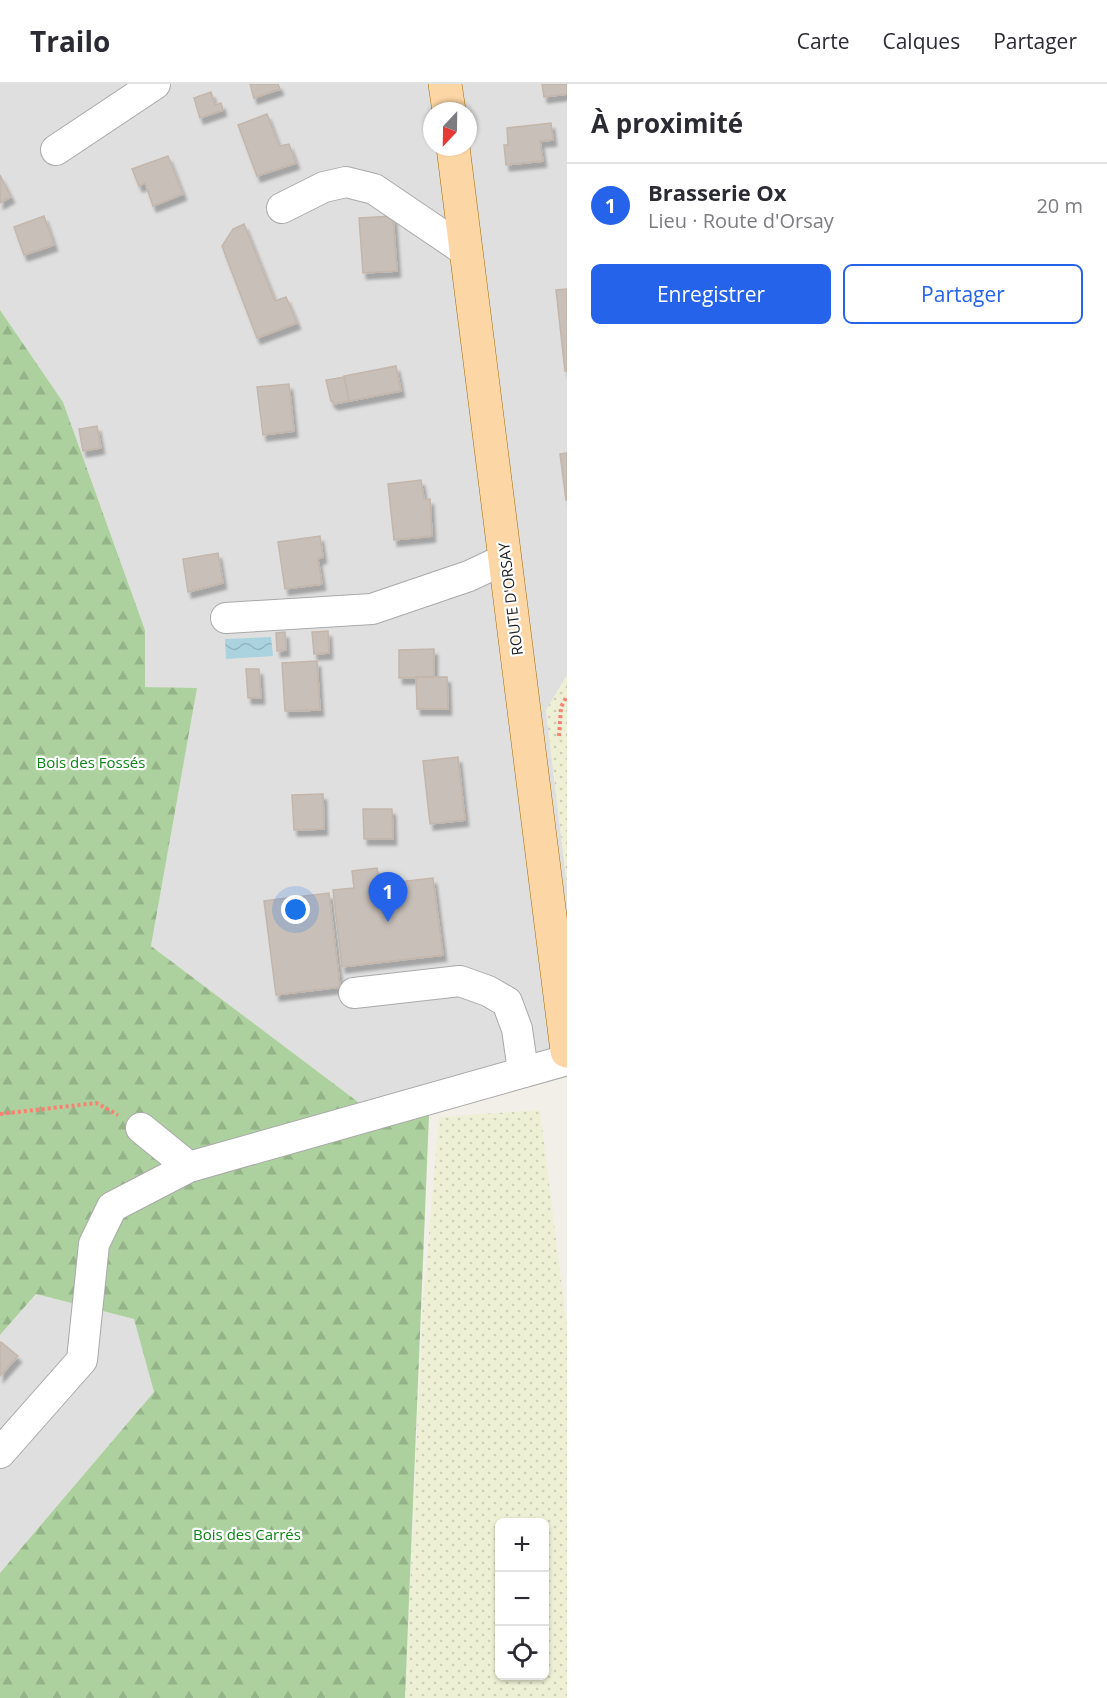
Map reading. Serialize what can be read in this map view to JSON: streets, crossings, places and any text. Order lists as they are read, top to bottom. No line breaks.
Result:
{"streets":{"main road":["ROUTE D'ORSAY"]},"parks":["Bois des Fossés","Bois des Carrés"],"north":"bottom","page":{"header":"Trailo","nav":["Carte","Calques","Partager"],"heading":"À proximité","list":[{"mark":"1","name":"Brasserie Ox","note":"Lieu · Route d'Orsay","value":"20 m"}],"buttons":["Enregistrer","Partager"],"pins":"1","map_buttons":["+","−"]}}
